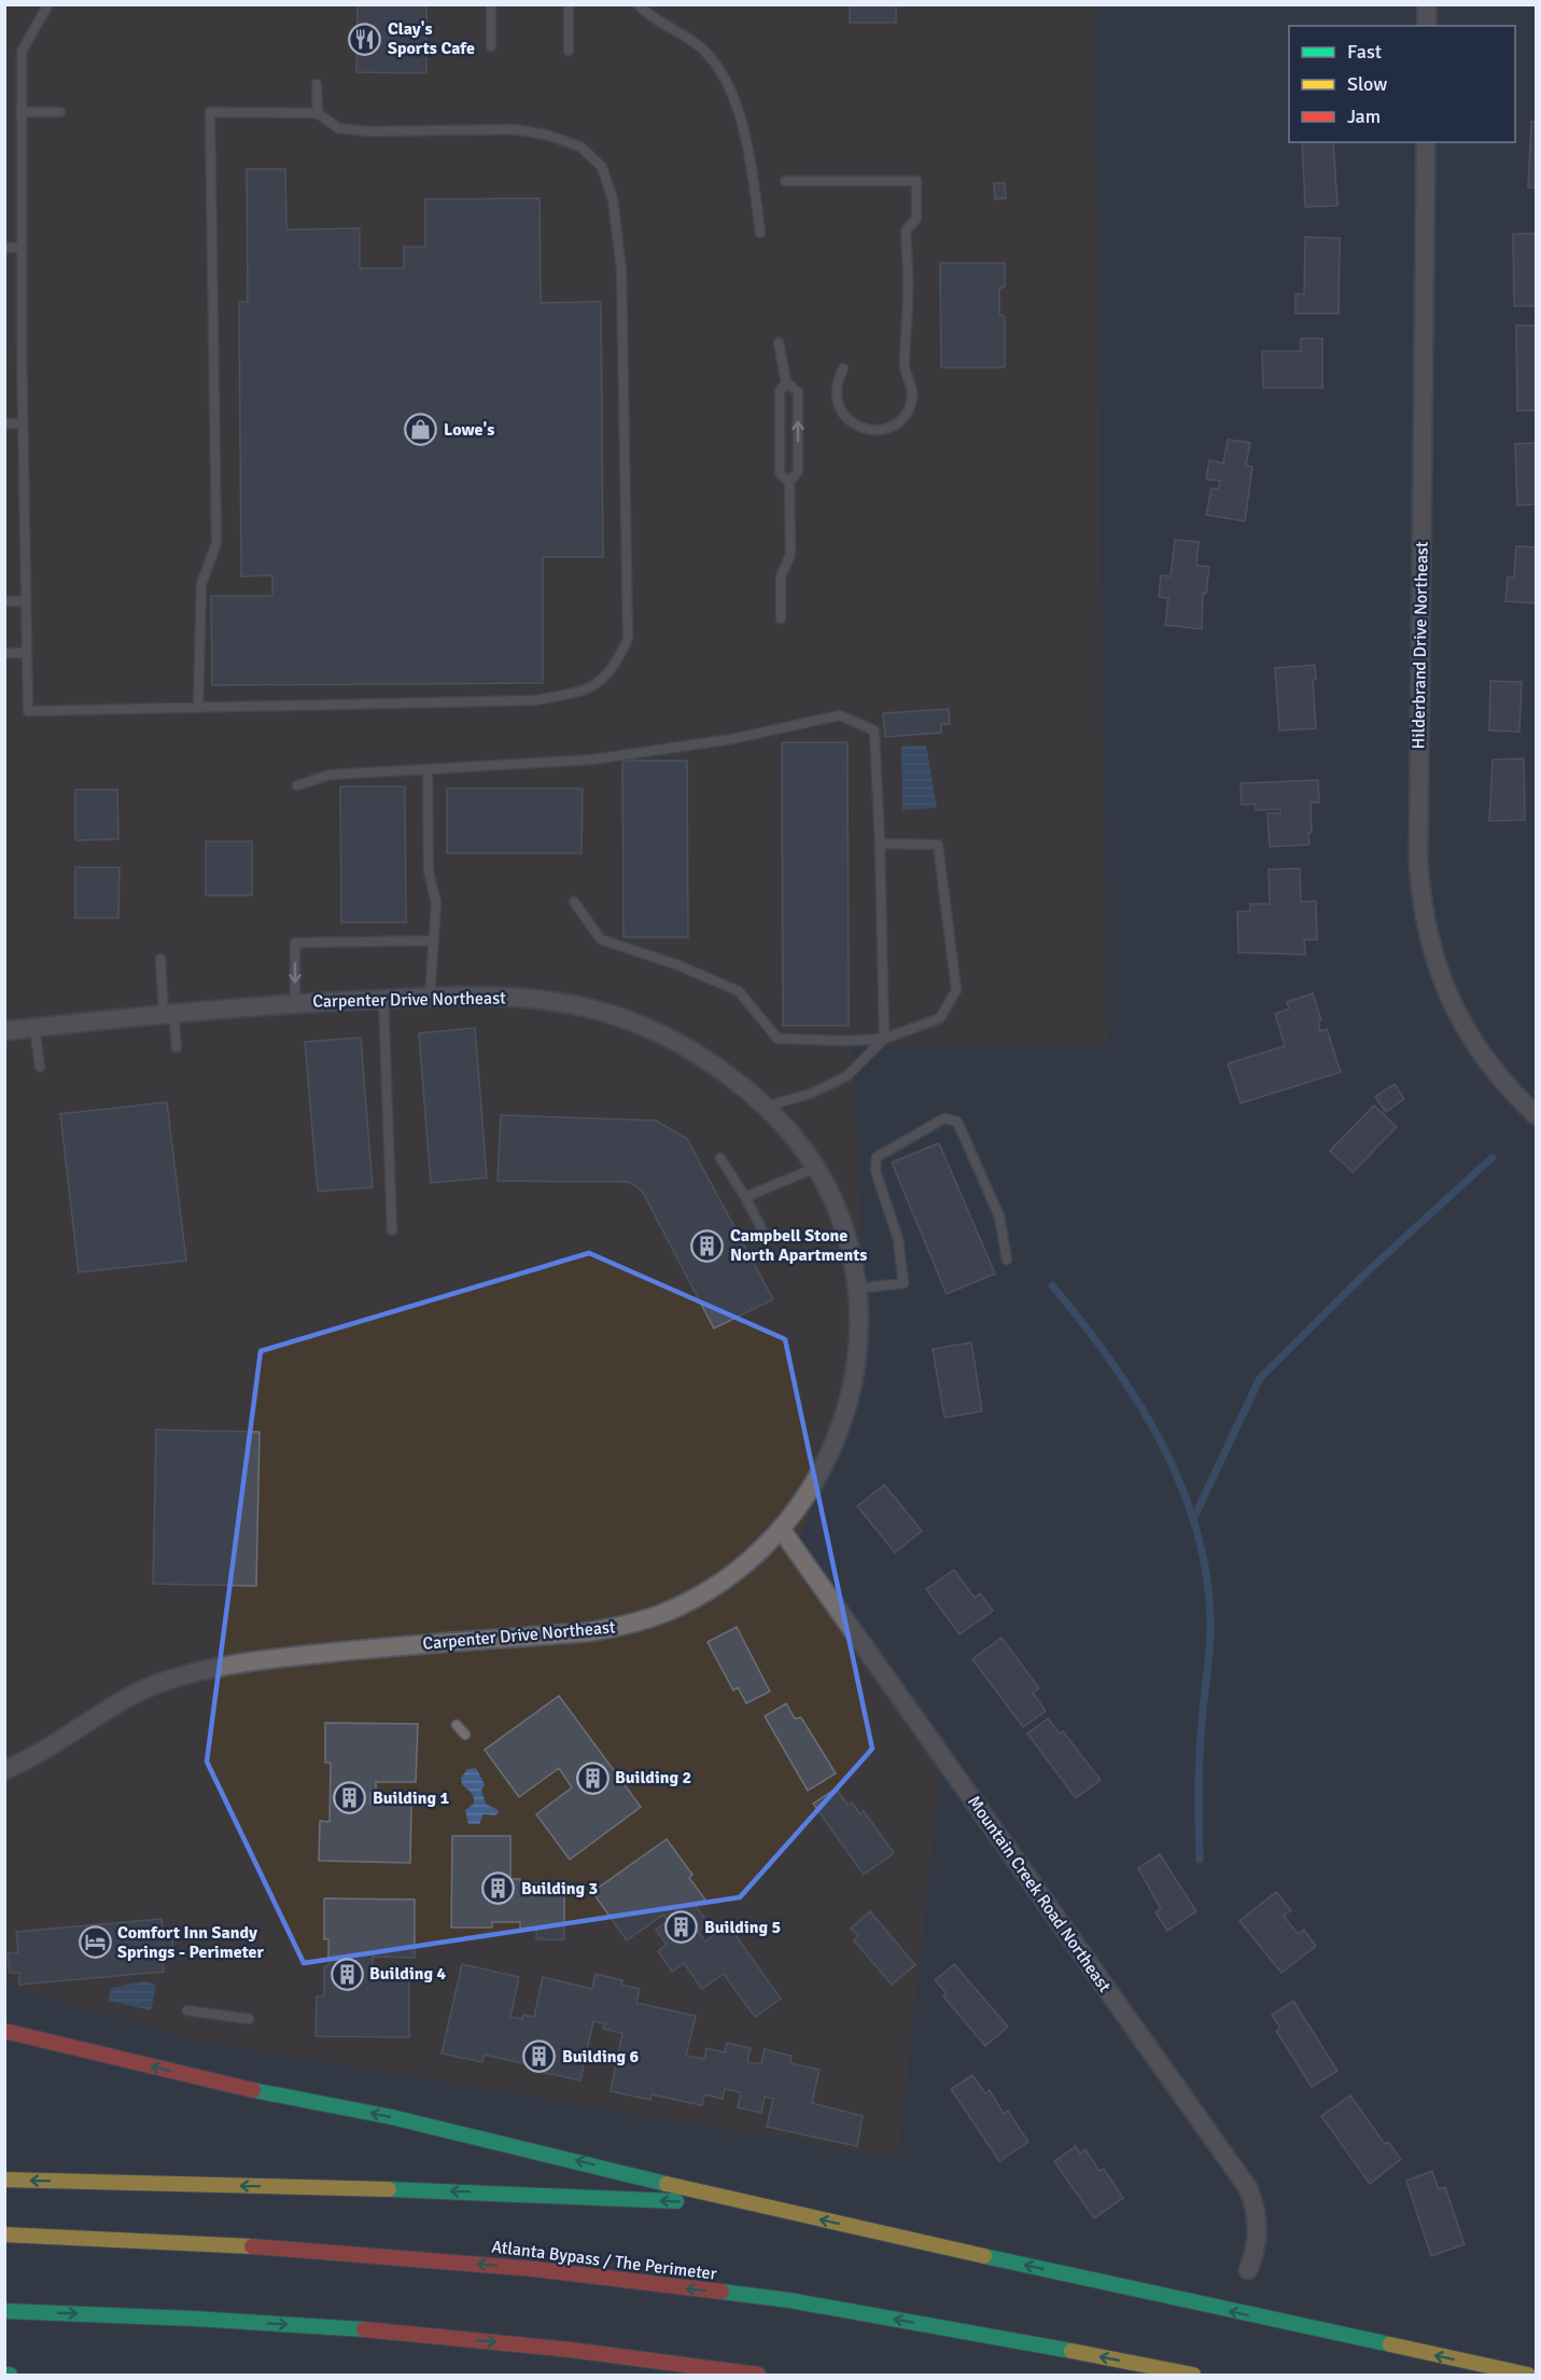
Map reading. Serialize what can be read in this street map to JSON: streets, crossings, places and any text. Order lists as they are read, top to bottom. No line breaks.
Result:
{"streets":{"highway":["Atlanta Bypass / The Perimeter"],"street":["Hilderbrand Drive Northeast","Carpenter Drive Northeast","Mountain Creek Road Northeast"]},"crossings":[["Carpenter Drive Northeast","Mountain Creek Road Northeast"]],"places":{"restaurant":["Clay's Sports Cafe"],"shop":["Lowe's"],"building":["Campbell Stone North Apartments","Building 2","Building 1","Building 3","Building 5","Building 4","Building 6"],"hotel":["Comfort Inn Sandy Springs - Perimeter"]},"legend":["Fast","Slow","Jam"]}
